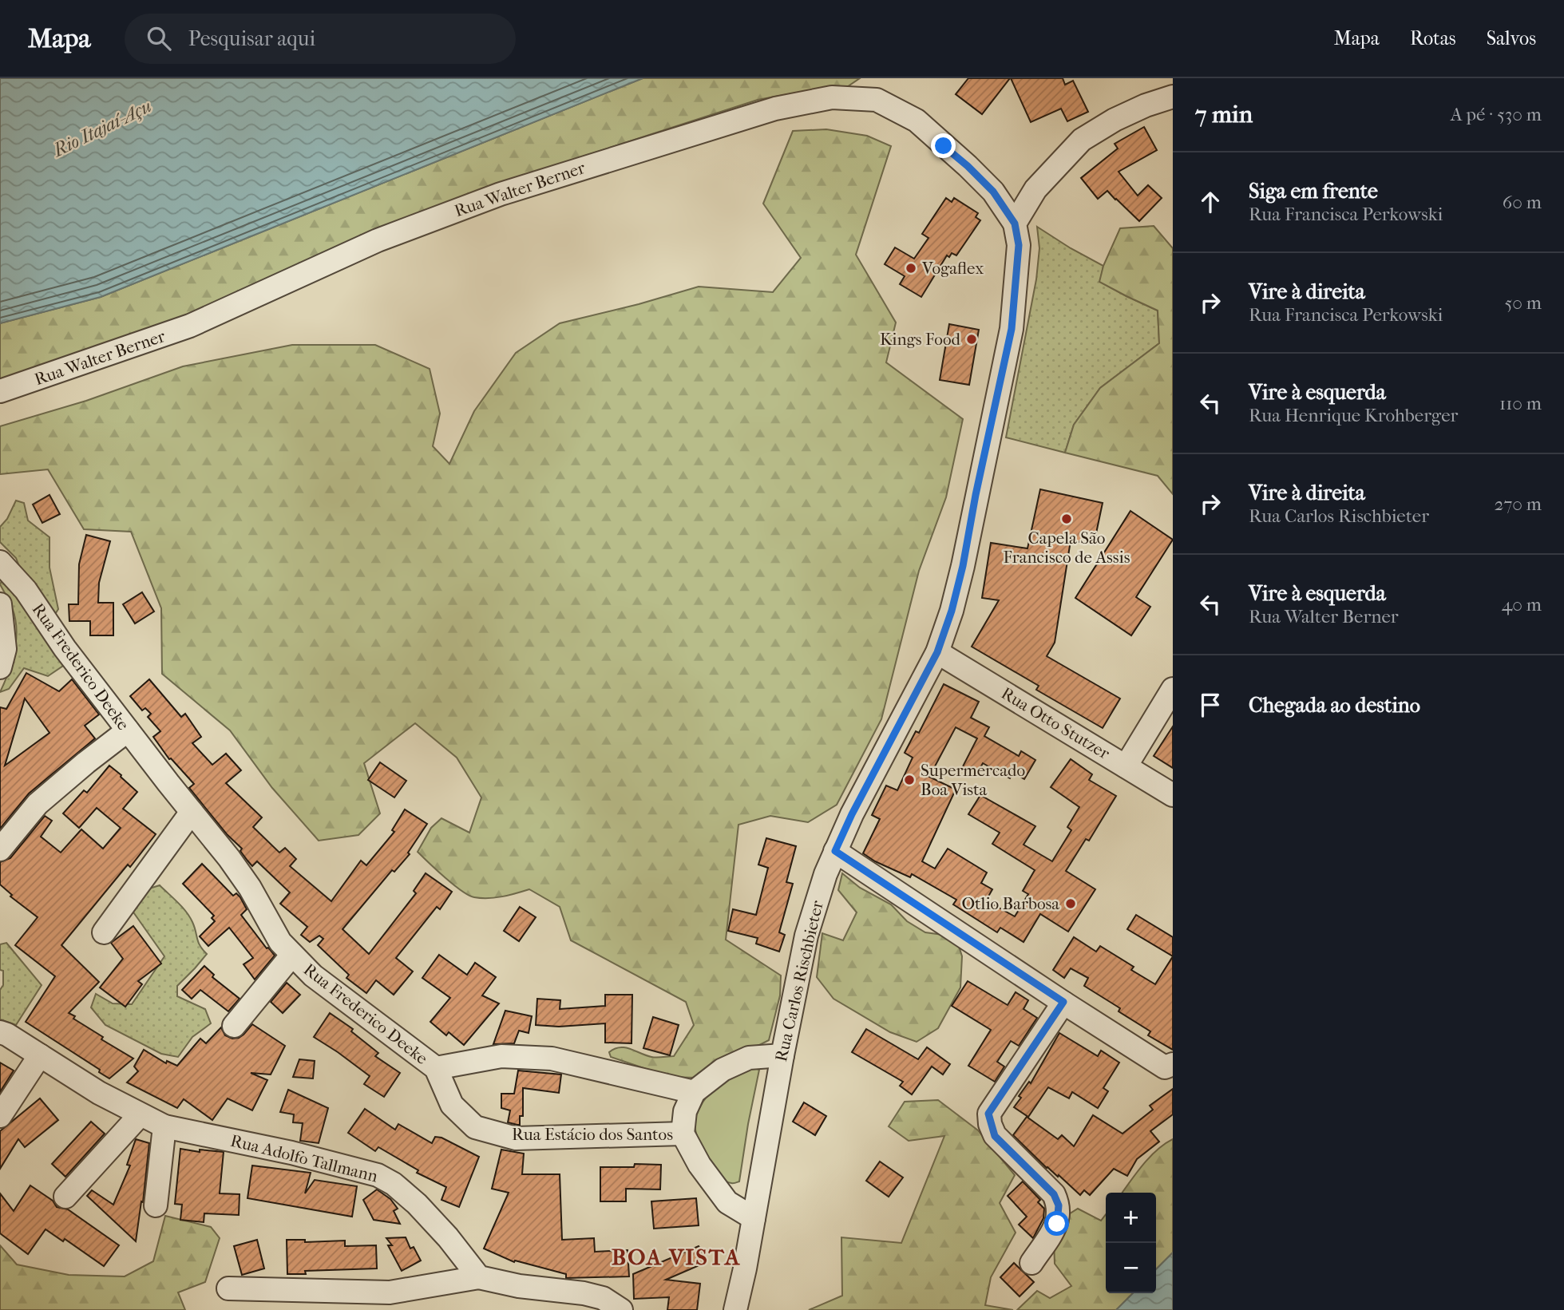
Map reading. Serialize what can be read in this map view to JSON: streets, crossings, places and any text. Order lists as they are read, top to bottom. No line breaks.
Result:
{"streets":{"street":["Rua Walter Berner","Rua Frederico Deeke","Rua Otto Stutzer","Rua Carlos Rischbieter","Rua Estácio dos Santos","Rua Adolfo Tallmann"]},"crossings":[["Rua Walter Berner","Rua Carlos Rischbieter"],["Rua Frederico Deeke","Rua Estácio dos Santos"],["Rua Otto Stutzer","Rua Carlos Rischbieter"]],"districts":["BOA VISTA"],"water":["Rio Itajaí-Açu"],"places":["Vogaflex","Kings Food","Capela São Francisco de Assis","Supermercado Boa Vista","Otlio Barbosa"],"page":{"header":"Mapa","search":"Pesquisar aqui","nav":["Mapa","Rotas","Salvos"],"heading":["7 min","A pé · 530 m"],"list":[["Siga em frente","Rua Francisca Perkowski","60 m"],["Vire à direita","Rua Francisca Perkowski","50 m"],["Vire à esquerda","Rua Henrique Krohberger","110 m"],["Vire à direita","Rua Carlos Rischbieter","270 m"],["Vire à esquerda","Rua Walter Berner","40 m"],"Chegada ao destino"],"map_buttons":["+","−"]}}
